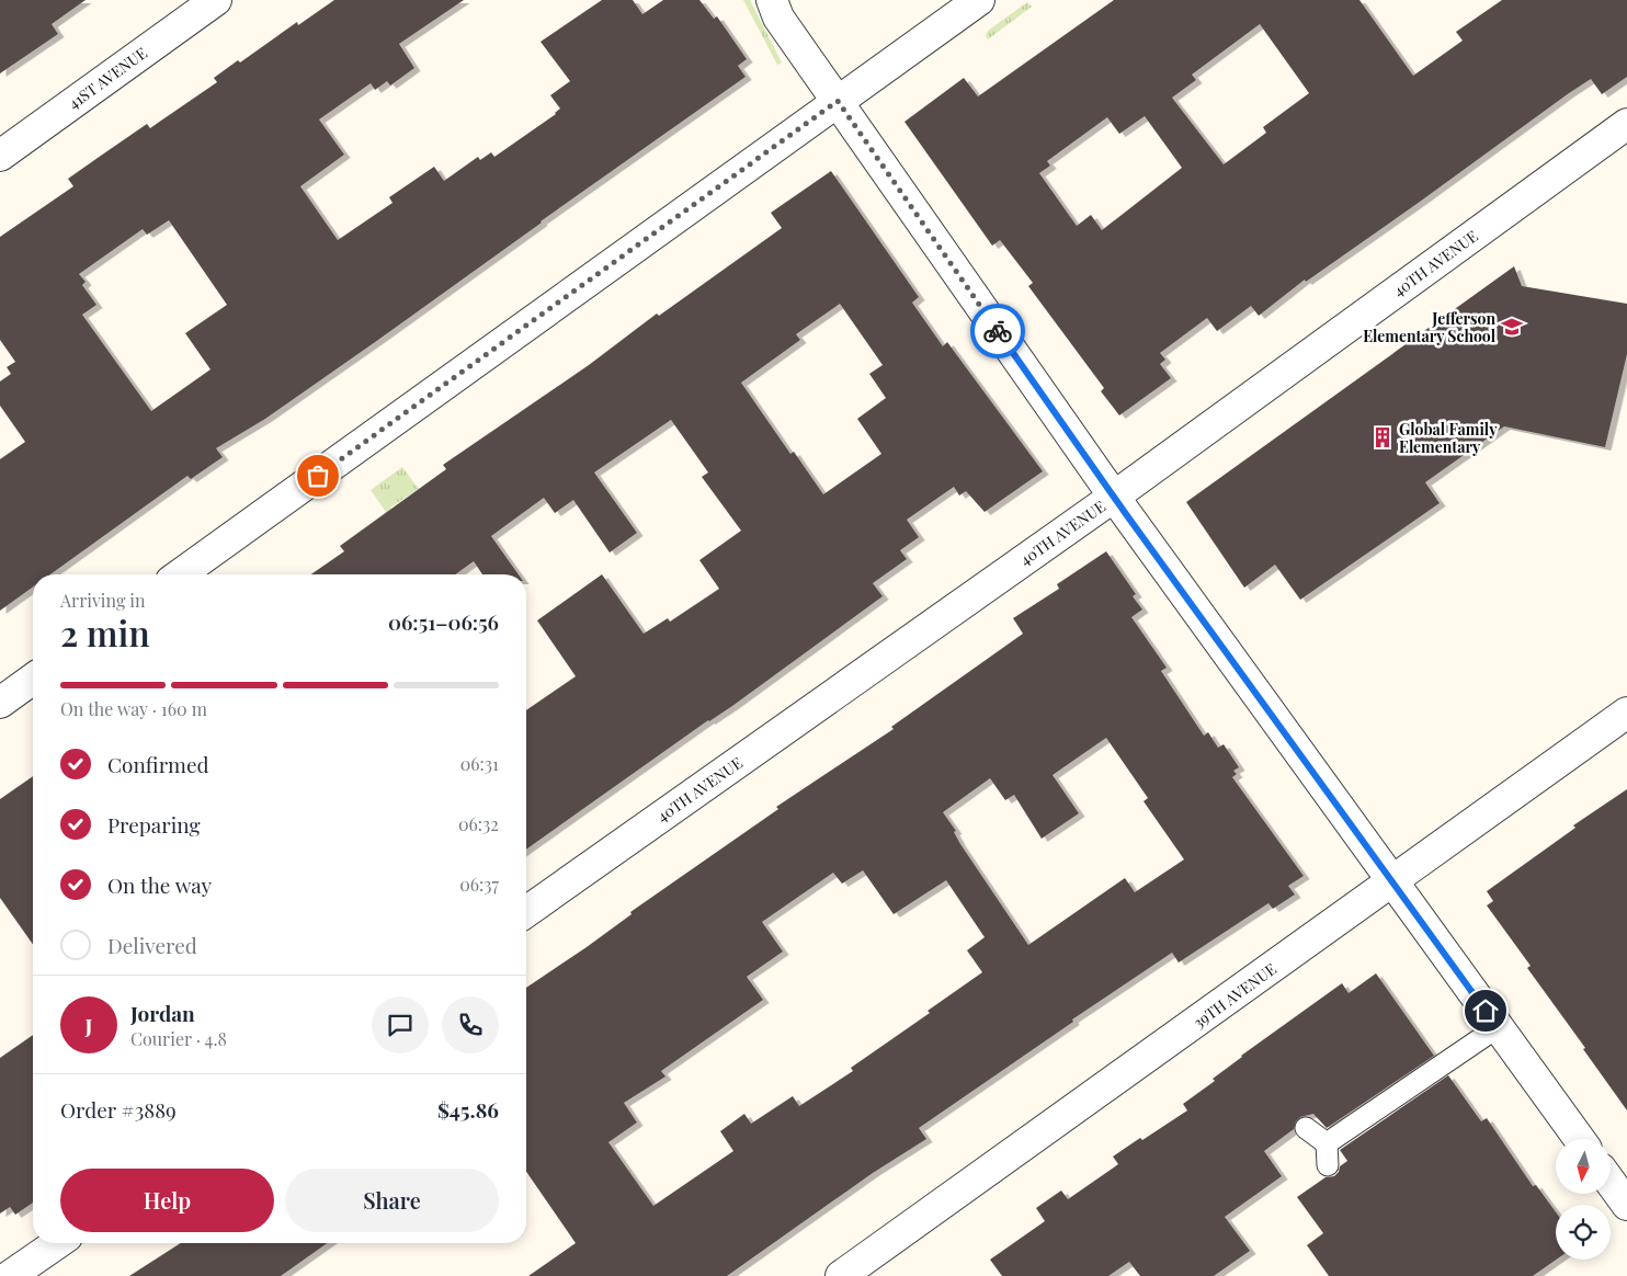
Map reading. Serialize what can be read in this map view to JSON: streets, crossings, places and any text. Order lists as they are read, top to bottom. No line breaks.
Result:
{"streets":{"street":["41ST AVENUE","40TH AVENUE","39TH AVENUE"]},"places":{"school or university":["Jefferson Elementary School"],"building":["Global Family Elementary"]},"north":"bottom","page":{"heading":["2 min","Arriving in","06:51–06:56"],"panel":["Jordan","Courier · 4.8","Order #3889","$45.86"],"bar":"On the way · 160 m","list":[["Confirmed","06:31"],["Preparing","06:32"],["On the way","06:37"],"Delivered"],"round":"J","buttons":["Help","Share"]}}
